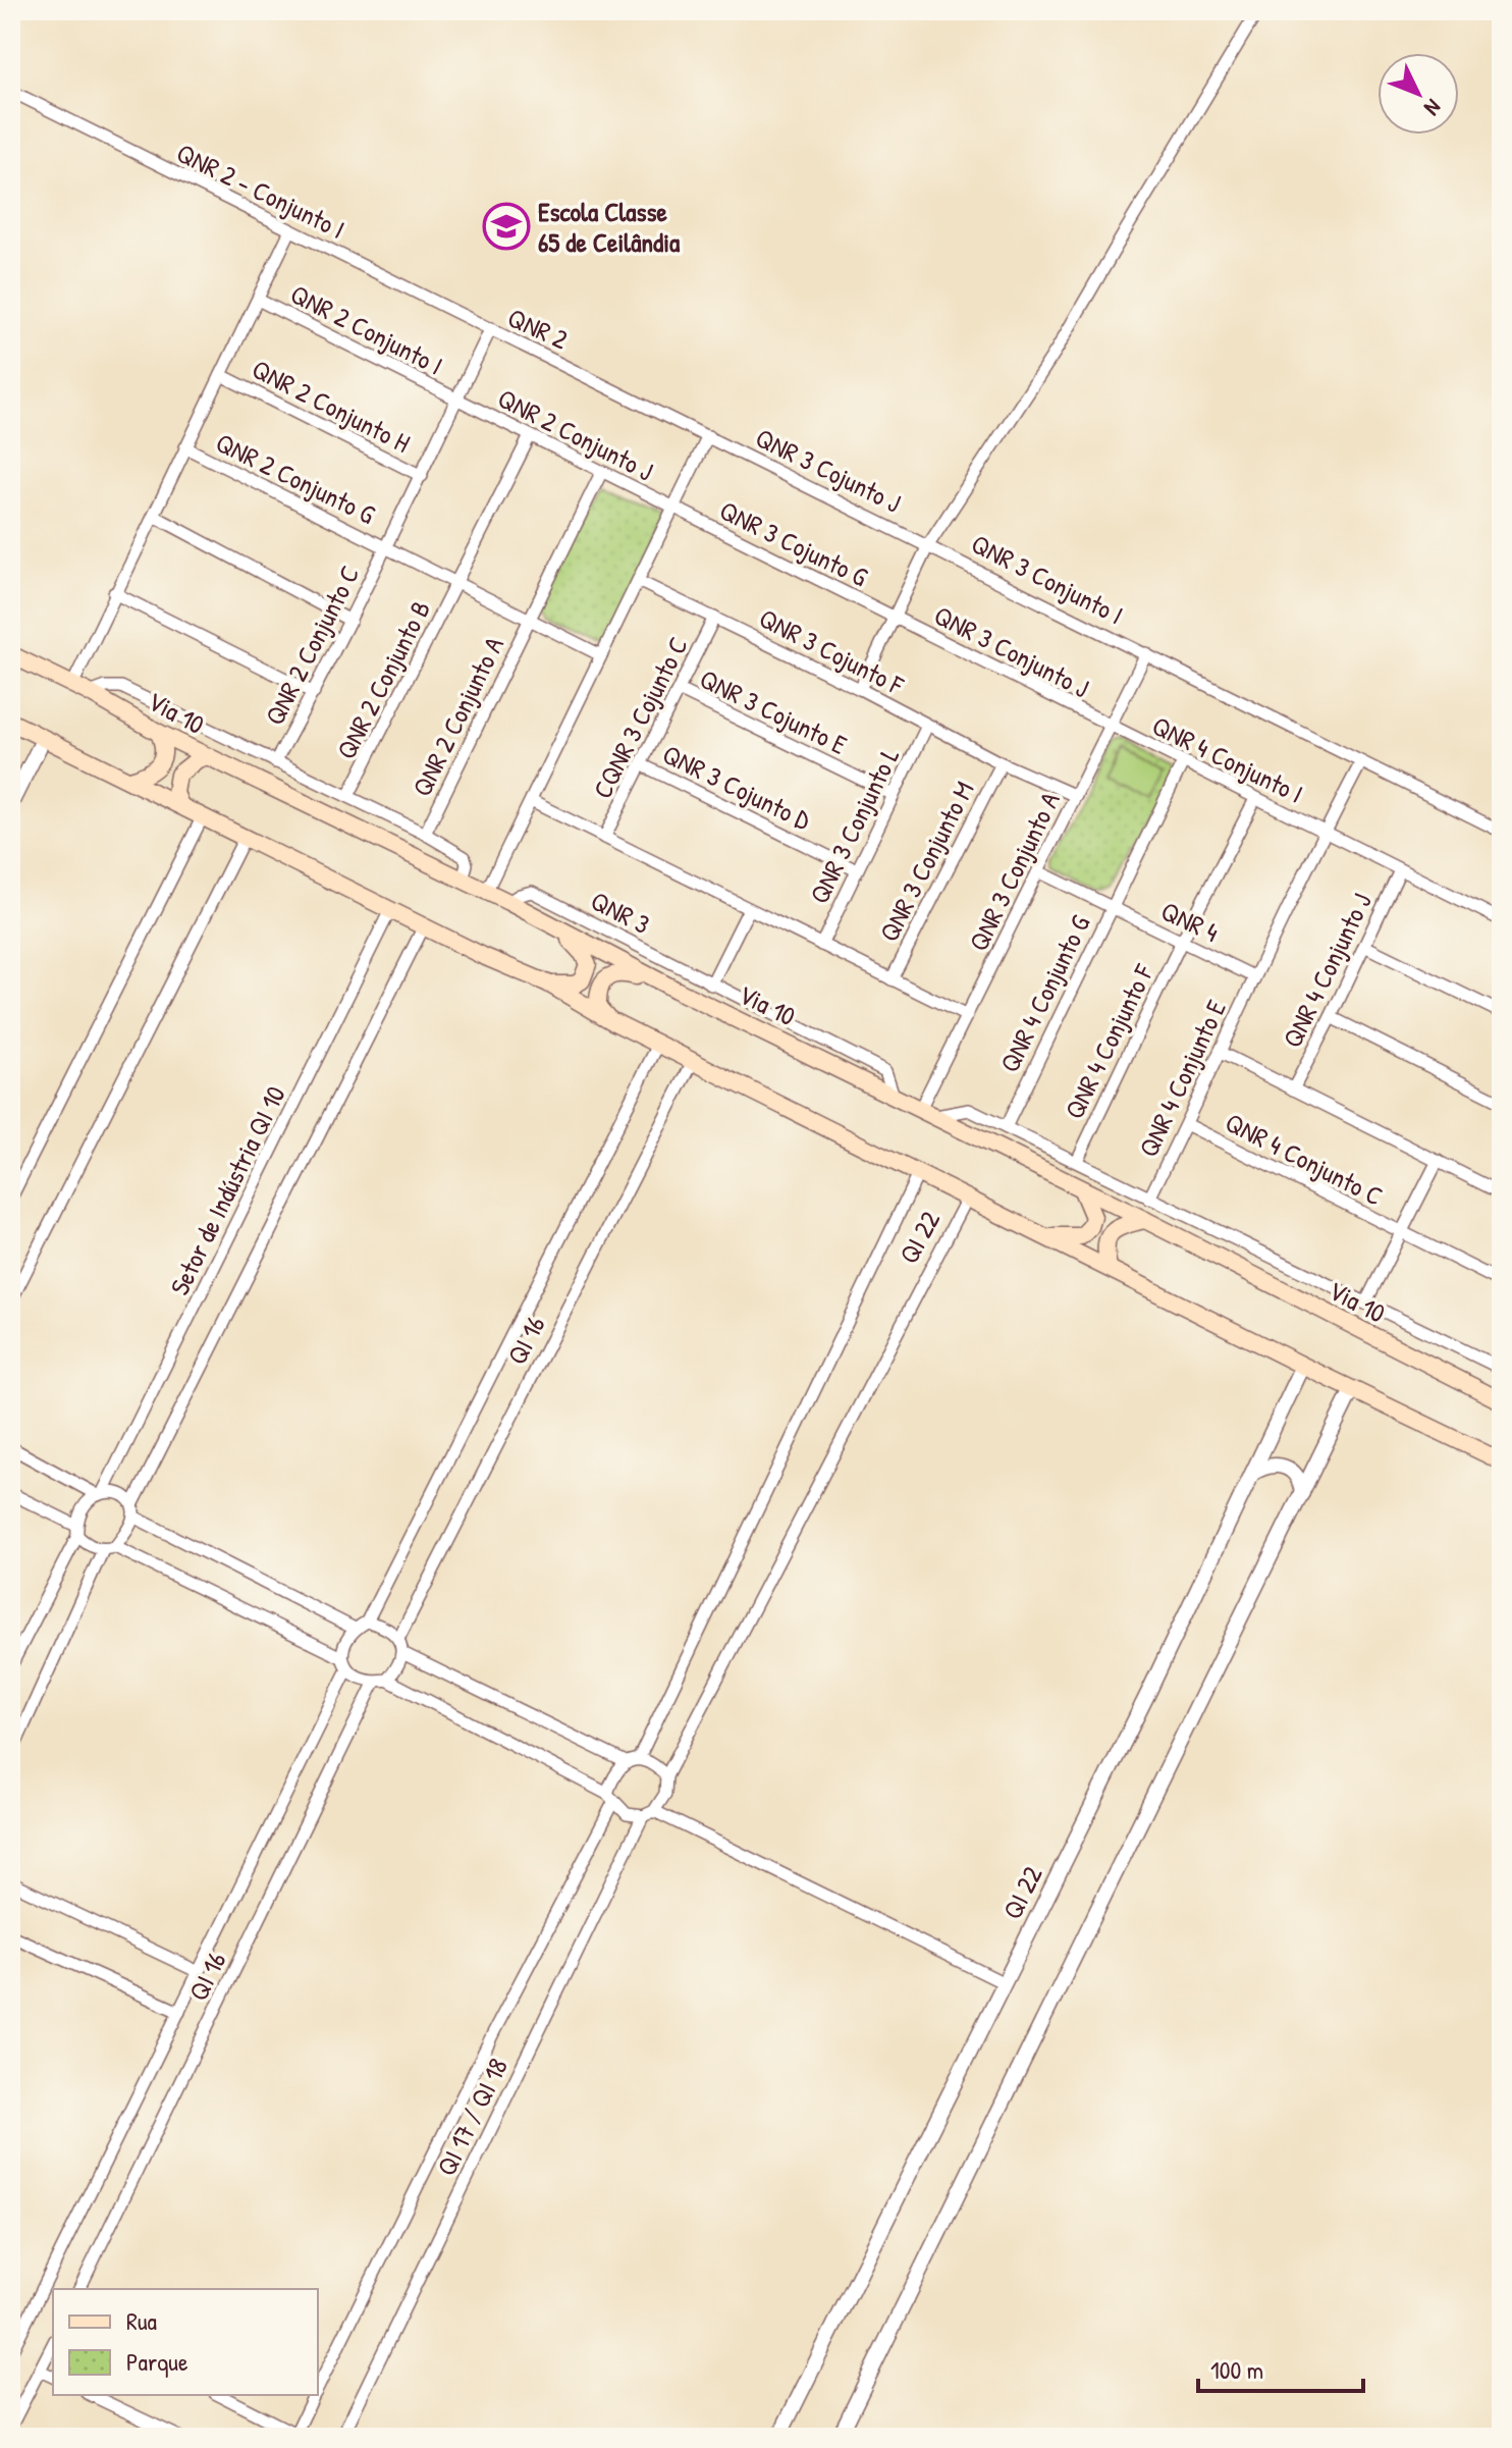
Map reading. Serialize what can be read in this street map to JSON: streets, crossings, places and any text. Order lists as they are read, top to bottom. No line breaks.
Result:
{"streets":{"main road":["Via 10"],"street":["QNR 2 - Conjunto I","QNR 2","QNR 2 Conjunto I","QNR 2 Conjunto H","QNR 2 Conjunto J","QNR 3 Cojunto J","QNR 2 Conjunto G","QNR 3 Cojunto G","QNR 3 Conjunto I","QNR 2 Conjunto C","QNR 3 Cojunto F","QNR 3 Conjunto J","QNR 2 Conjunto B","QNR 3 Cojunto E","QNR 2 Conjunto A","CQNR 3 Cojunto C","QNR 4 Conjunto I","QNR 3 Cojunto D","QNR 3 Conjunto L","QNR 3 Conjunto M","QNR 3 Conjunto A","QNR 3","QNR 4","QNR 4 Conjunto J","QNR 4 Conjunto G","QNR 4 Conjunto F","QNR 4 Conjunto E","QNR 4 Conjunto C","Setor de Indústria QI 10","QI 22","QI 16","QI 17 / QI 18"]},"crossings":[["QNR 2 - Conjunto I","QNR 2"],["QNR 2","QNR 2 Conjunto I"],["QNR 2","QNR 2 Conjunto H"],["QNR 2","QNR 2 Conjunto J"],["QNR 2","QNR 3 Cojunto J"],["QNR 2","QNR 2 Conjunto G"],["QNR 2","QNR 2 Conjunto C"],["QNR 2 Conjunto I","QNR 2 Conjunto J"],["QNR 2 Conjunto J","QNR 3 Cojunto G"],["QNR 2 Conjunto J","QNR 2 Conjunto B"],["QNR 3 Cojunto J","QNR 3 Conjunto I"],["QNR 2 Conjunto G","QNR 2 Conjunto C"],["QNR 3 Cojunto G","QNR 3 Conjunto J"],["QNR 3 Conjunto I","QNR 3 Conjunto A"],["QNR 3 Cojunto F","CQNR 3 Cojunto C"],["QNR 3 Cojunto F","QNR 3 Conjunto L"],["QNR 3 Conjunto J","QNR 4 Conjunto I"],["QNR 3 Conjunto J","QNR 3 Conjunto A"],["QNR 3 Cojunto E","CQNR 3 Cojunto C"],["QNR 3 Cojunto E","QNR 3 Conjunto L"],["Via 10","QNR 3 Conjunto A"],["Via 10","QNR 3"],["CQNR 3 Cojunto C","QNR 3 Cojunto D"],["CQNR 3 Cojunto C","QNR 3 Conjunto M"],["QNR 4 Conjunto I","QNR 3 Conjunto A"],["QNR 4 Conjunto I","QNR 4 Conjunto F"],["QNR 3 Cojunto D","QNR 3 Conjunto L"],["QNR 3 Conjunto L","QNR 3 Conjunto M"],["QNR 3 Conjunto M","QNR 3 Conjunto A"],["QNR 3 Conjunto A","QNR 4 Conjunto G"],["QNR 4","QNR 4 Conjunto G"],["QNR 4","QNR 4 Conjunto F"],["QNR 4","QNR 4 Conjunto E"],["QNR 4 Conjunto E","QNR 4 Conjunto C"],["QI 22","QI 17 / QI 18"]],"places":{"school or university":["Escola Classe 65 de Ceilândia"]},"legend":["Rua","Parque"],"scale_bar":"100 m","north":"bottom right"}
